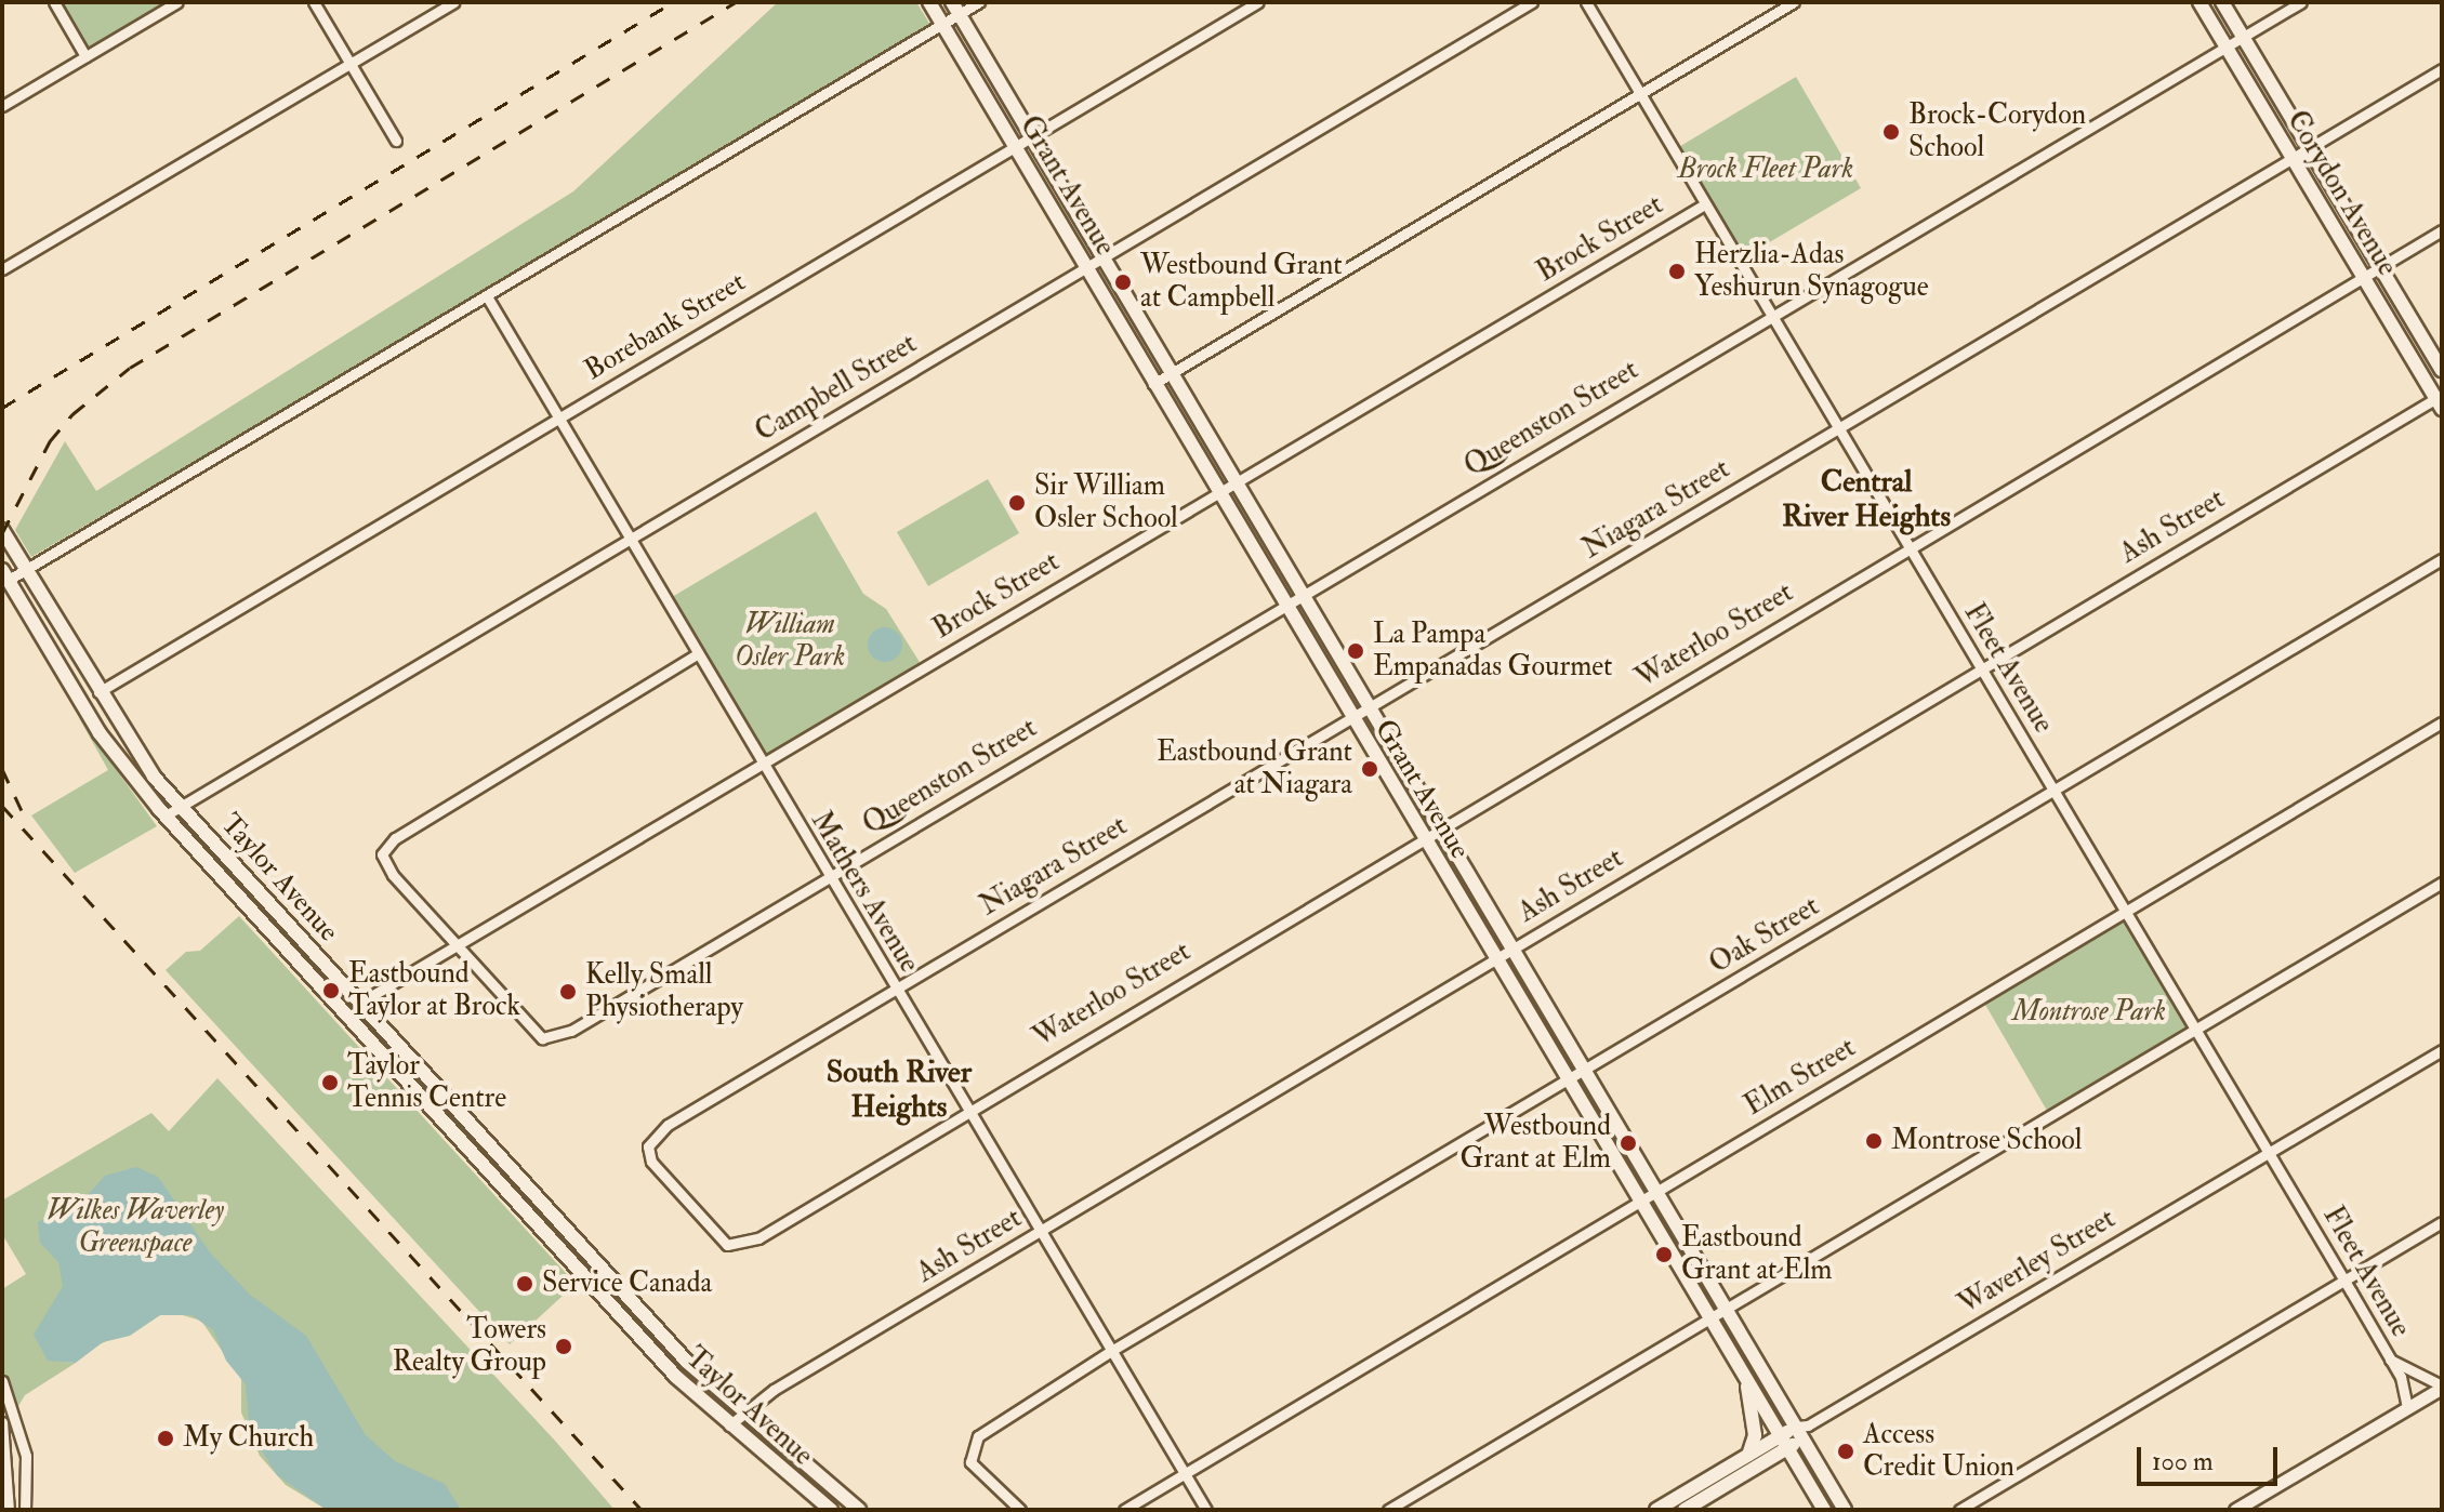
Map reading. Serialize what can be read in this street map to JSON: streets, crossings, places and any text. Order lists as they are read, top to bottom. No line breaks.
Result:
{"streets":{"main road":["Grant Avenue","Corydon Avenue","Taylor Avenue","Waverley Street"],"street":["Brock Street","Borebank Street","Campbell Street","Queenston Street","Niagara Street","Ash Street","Waterloo Street","Fleet Avenue","Mathers Avenue","Oak Street","Elm Street"]},"crossings":[["Grant Avenue","Brock Street"],["Grant Avenue","Borebank Street"],["Grant Avenue","Campbell Street"],["Grant Avenue","Queenston Street"],["Grant Avenue","Niagara Street"],["Grant Avenue","Ash Street"],["Grant Avenue","Waterloo Street"],["Grant Avenue","Oak Street"],["Grant Avenue","Elm Street"],["Grant Avenue","Waverley Street"],["Corydon Avenue","Queenston Street"],["Corydon Avenue","Niagara Street"],["Corydon Avenue","Ash Street"],["Corydon Avenue","Waterloo Street"],["Brock Street","Queenston Street"],["Brock Street","Fleet Avenue"],["Brock Street","Taylor Avenue"],["Brock Street","Mathers Avenue"],["Borebank Street","Taylor Avenue"],["Borebank Street","Mathers Avenue"],["Campbell Street","Taylor Avenue"],["Campbell Street","Mathers Avenue"],["Queenston Street","Fleet Avenue"],["Queenston Street","Mathers Avenue"],["Niagara Street","Waterloo Street"],["Niagara Street","Fleet Avenue"],["Niagara Street","Mathers Avenue"],["Ash Street","Fleet Avenue"],["Ash Street","Taylor Avenue"],["Ash Street","Mathers Avenue"],["Waterloo Street","Fleet Avenue"],["Waterloo Street","Mathers Avenue"],["Fleet Avenue","Oak Street"],["Fleet Avenue","Elm Street"],["Fleet Avenue","Waverley Street"],["Mathers Avenue","Oak Street"],["Mathers Avenue","Elm Street"]],"districts":["Central River Heights","South River Heights"],"parks":["Brock Fleet Park","William Osler Park","Montrose Park","Wilkes Waverley Greenspace"],"places":["Brock-Corydon School","Herzlia-Adas Yeshurun Synagogue","Westbound Grant at Campbell","Sir William Osler School","La Pampa Empanadas Gourmet","Eastbound Grant at Niagara","Eastbound Taylor at Brock","Kelly Small Physiotherapy","Taylor Tennis Centre","Montrose School","Westbound Grant at Elm","Eastbound Grant at Elm","Service Canada","Towers Realty Group","My Church","Access Credit Union"],"scale_bar":"100 m"}
